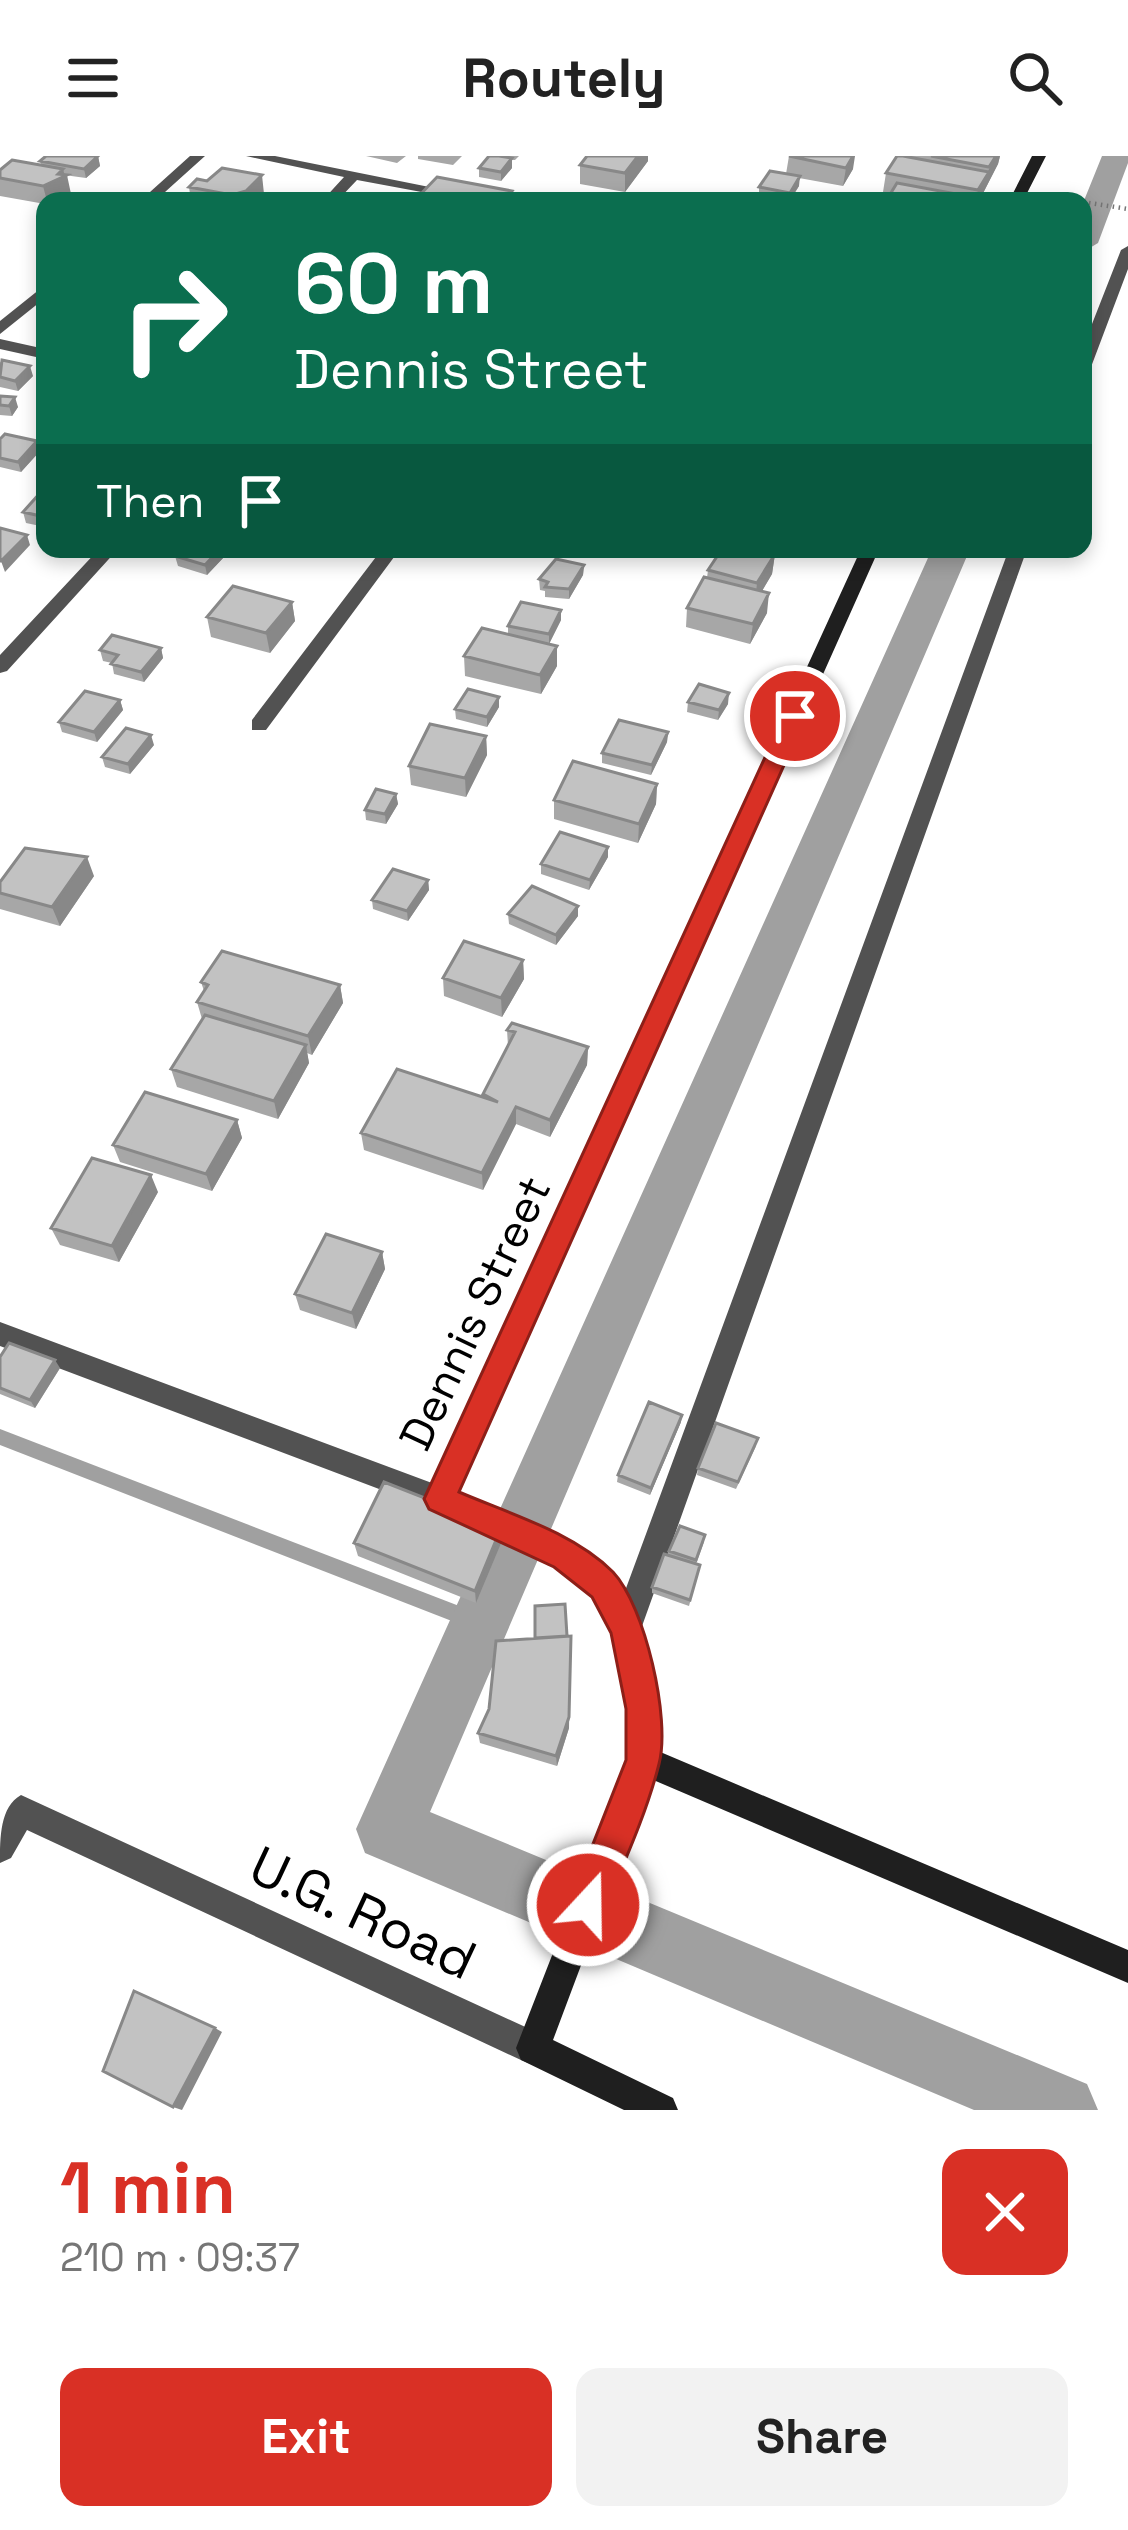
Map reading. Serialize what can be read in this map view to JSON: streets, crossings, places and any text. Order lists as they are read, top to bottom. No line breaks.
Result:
{"streets":{"street":["Dennis Street","U.G. Road"]},"crossings":[["Dennis Street","U.G. Road"]],"page":{"header":"Routely","turn":["60 m","Dennis Street"],"then":"Then","heading":["1 min","210 m · 09:37"],"buttons":["Exit","Share"]}}
